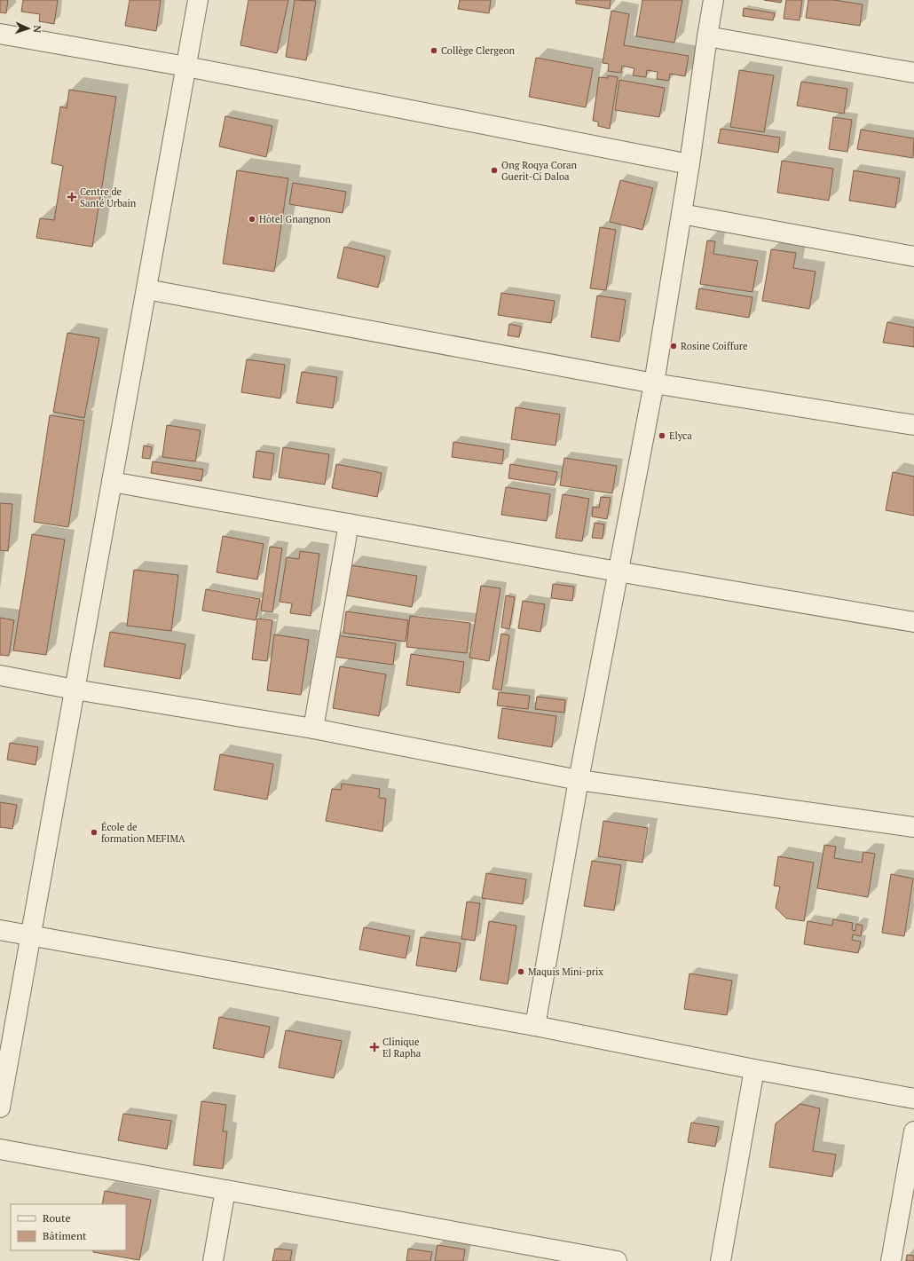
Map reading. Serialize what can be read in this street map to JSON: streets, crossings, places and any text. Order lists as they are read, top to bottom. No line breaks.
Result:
{"places":{"other":["Collège Clergeon","Ong Roqya Coran Guerit-Ci Daloa","Hôtel Gnangnon","Rosine Coiffure","Elyca","École de formation MEFIMA","Maquis Mini-prix"],"health":["Centre de Santé Urbain","Clinique El Rapha"]},"legend":["Route","Bâtiment"],"north":"right"}
